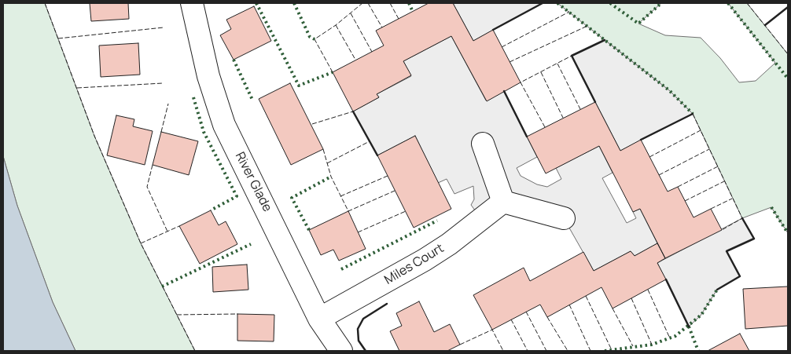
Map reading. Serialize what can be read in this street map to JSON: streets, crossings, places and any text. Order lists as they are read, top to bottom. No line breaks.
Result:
{"streets":{"street":["River Glade","Miles Court"]},"crossings":[["River Glade","Miles Court"]]}
